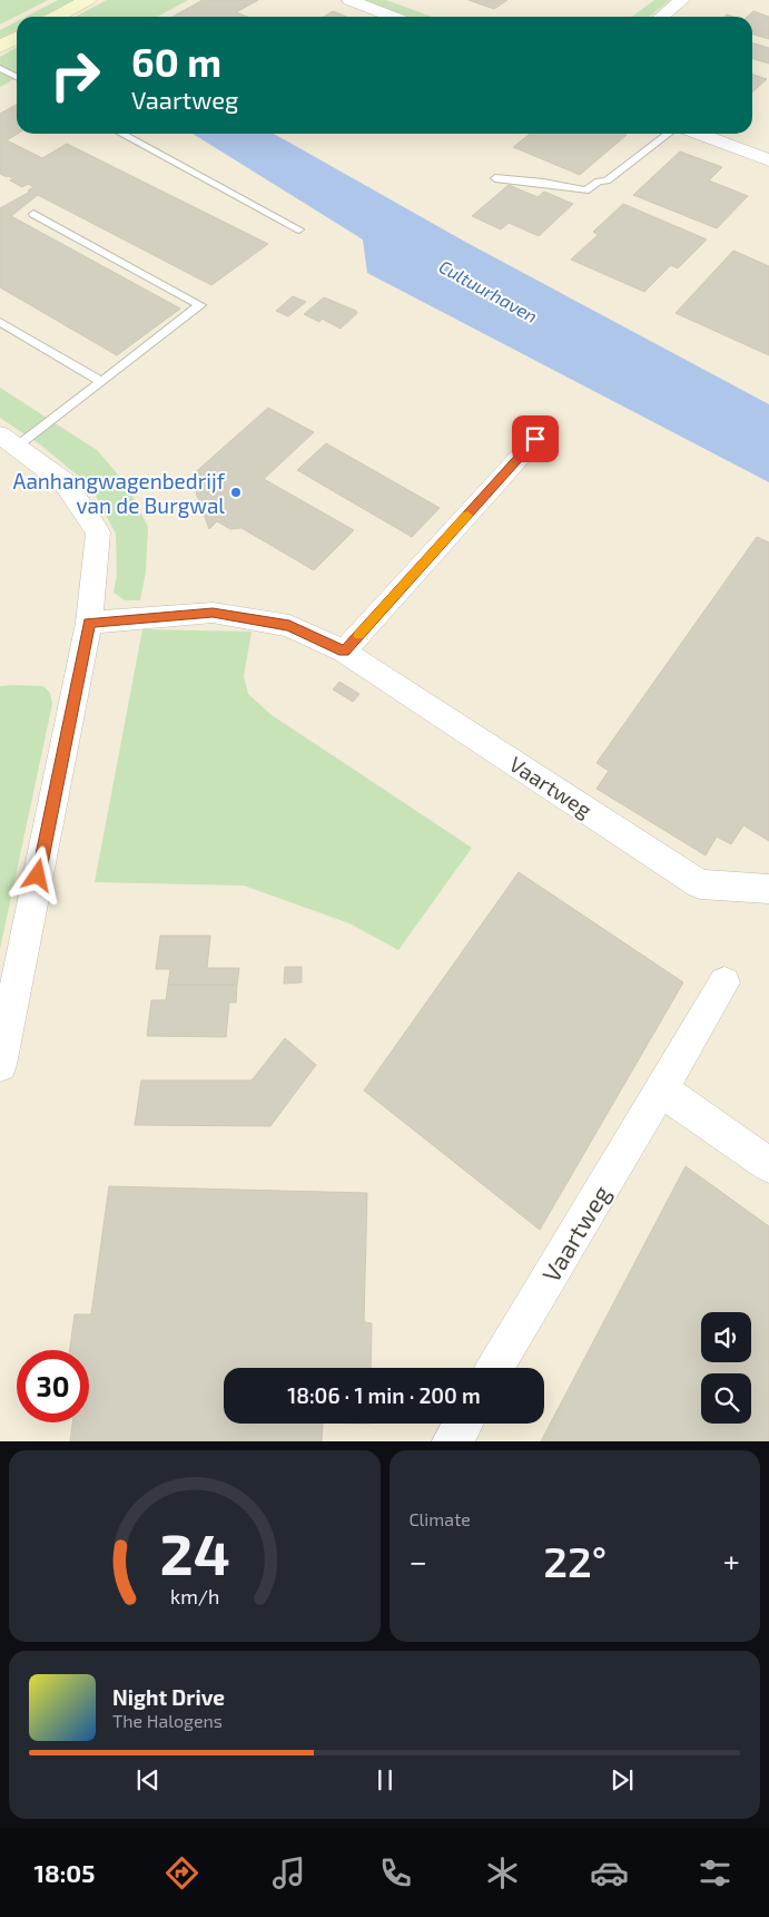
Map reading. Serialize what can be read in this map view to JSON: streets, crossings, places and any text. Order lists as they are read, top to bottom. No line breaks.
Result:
{"streets":{"street":["Vaartweg"]},"water":["Cultuurhaven"],"places":["Aanhangwagenbedrijf van de Burgwal"],"page":{"turn":["60 m","Vaartweg"],"limit":"30","trip":"18:06 · 1 min · 200 m","tile":"Climate","heat":["−","22°","+"],"song":["Night Drive","The Halogens"],"tabs":"18:05","gauge":["24","km/h"]}}
